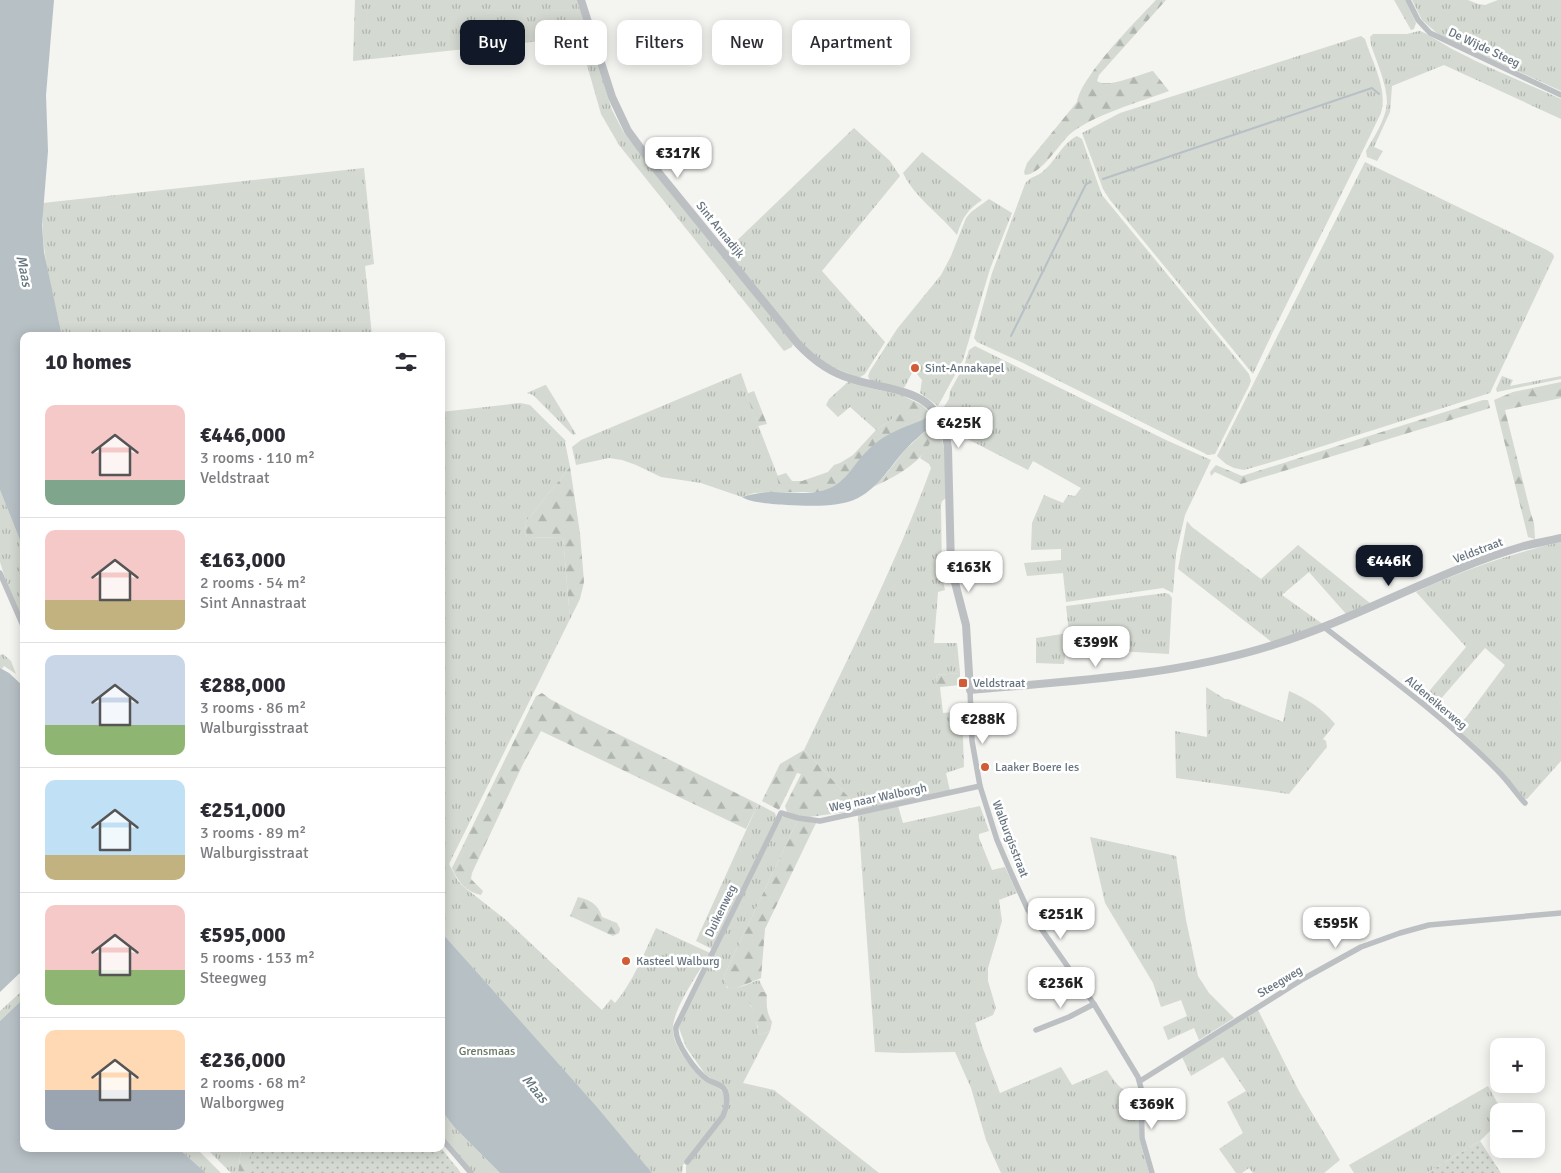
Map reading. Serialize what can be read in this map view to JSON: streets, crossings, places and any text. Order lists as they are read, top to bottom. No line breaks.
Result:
{"streets":{"street":["De Wijde Steeg","Sint Annadijk","Veldstraat","Aldeneikerweg","Weg naar Walborgh","Walburgisstraat","Duikenweg","Steegweg"]},"crossings":[["Sint Annadijk","Veldstraat"],["Sint Annadijk","Walburgisstraat"],["Veldstraat","Aldeneikerweg"],["Veldstraat","Walburgisstraat"],["Weg naar Walborgh","Walburgisstraat"],["Weg naar Walborgh","Duikenweg"],["Walburgisstraat","Steegweg"]],"water":["Maas"],"parks":["Grensmaas"],"places":{"other":["Sint-Annakapel","Laaker Boere Ies","Kasteel Walburg"],"transit":["Veldstraat"]},"page":{"chip":["Buy","Rent","Filters","New","Apartment"],"price":["€317K","€425K","€446K","€163K","€399K","€288K","€251K","€595K","€236K","€369K"],"heading":"10 homes","list":[{"name":"€446,000","note":"3 rooms · 110 m² · Veldstraat"},{"name":"€163,000","note":"2 rooms · 54 m² · Sint Annastraat"},{"name":"€288,000","note":"3 rooms · 86 m² · Walburgisstraat"},{"name":"€251,000","note":"3 rooms · 89 m² · Walburgisstraat"},{"name":"€595,000","note":"5 rooms · 153 m² · Steegweg"},{"name":"€236,000","note":"2 rooms · 68 m² · Walborgweg"}],"map_buttons":["+","−"]}}
